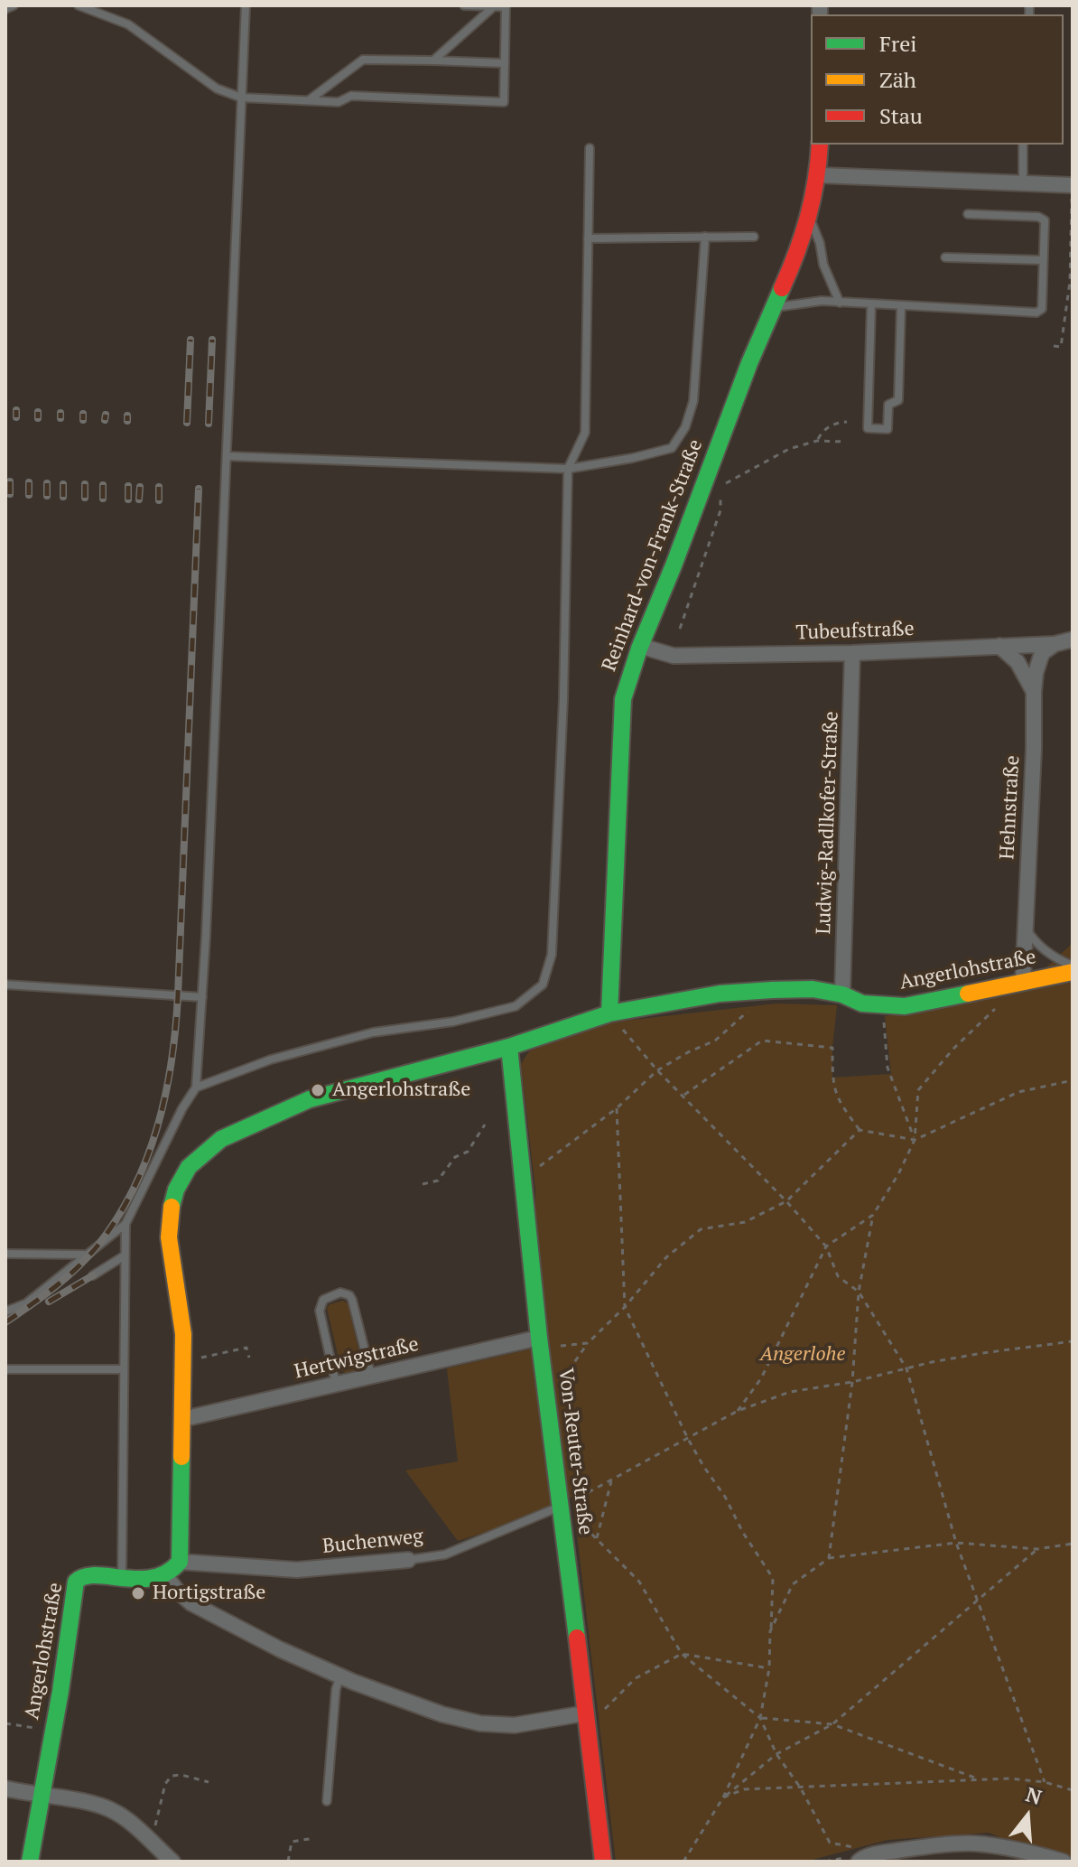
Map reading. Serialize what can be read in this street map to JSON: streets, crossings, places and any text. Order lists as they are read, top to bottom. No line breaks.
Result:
{"streets":{"street":["Reinhard-von-Frank-Straße","Tubeufstraße","Hehnstraße","Ludwig-Radlkofer-Straße","Angerlohstraße","Hertwigstraße","Von-Reuter-Straße","Buchenweg"]},"crossings":[["Reinhard-von-Frank-Straße","Tubeufstraße"],["Reinhard-von-Frank-Straße","Angerlohstraße"],["Tubeufstraße","Hehnstraße"],["Tubeufstraße","Ludwig-Radlkofer-Straße"],["Hehnstraße","Angerlohstraße"],["Ludwig-Radlkofer-Straße","Angerlohstraße"],["Angerlohstraße","Hertwigstraße"],["Angerlohstraße","Von-Reuter-Straße"],["Angerlohstraße","Buchenweg"],["Hertwigstraße","Von-Reuter-Straße"],["Von-Reuter-Straße","Buchenweg"]],"parks":["Angerlohe"],"places":["Angerlohstraße","Hortigstraße"],"legend":["Frei","Zäh","Stau"],"north":"top"}
